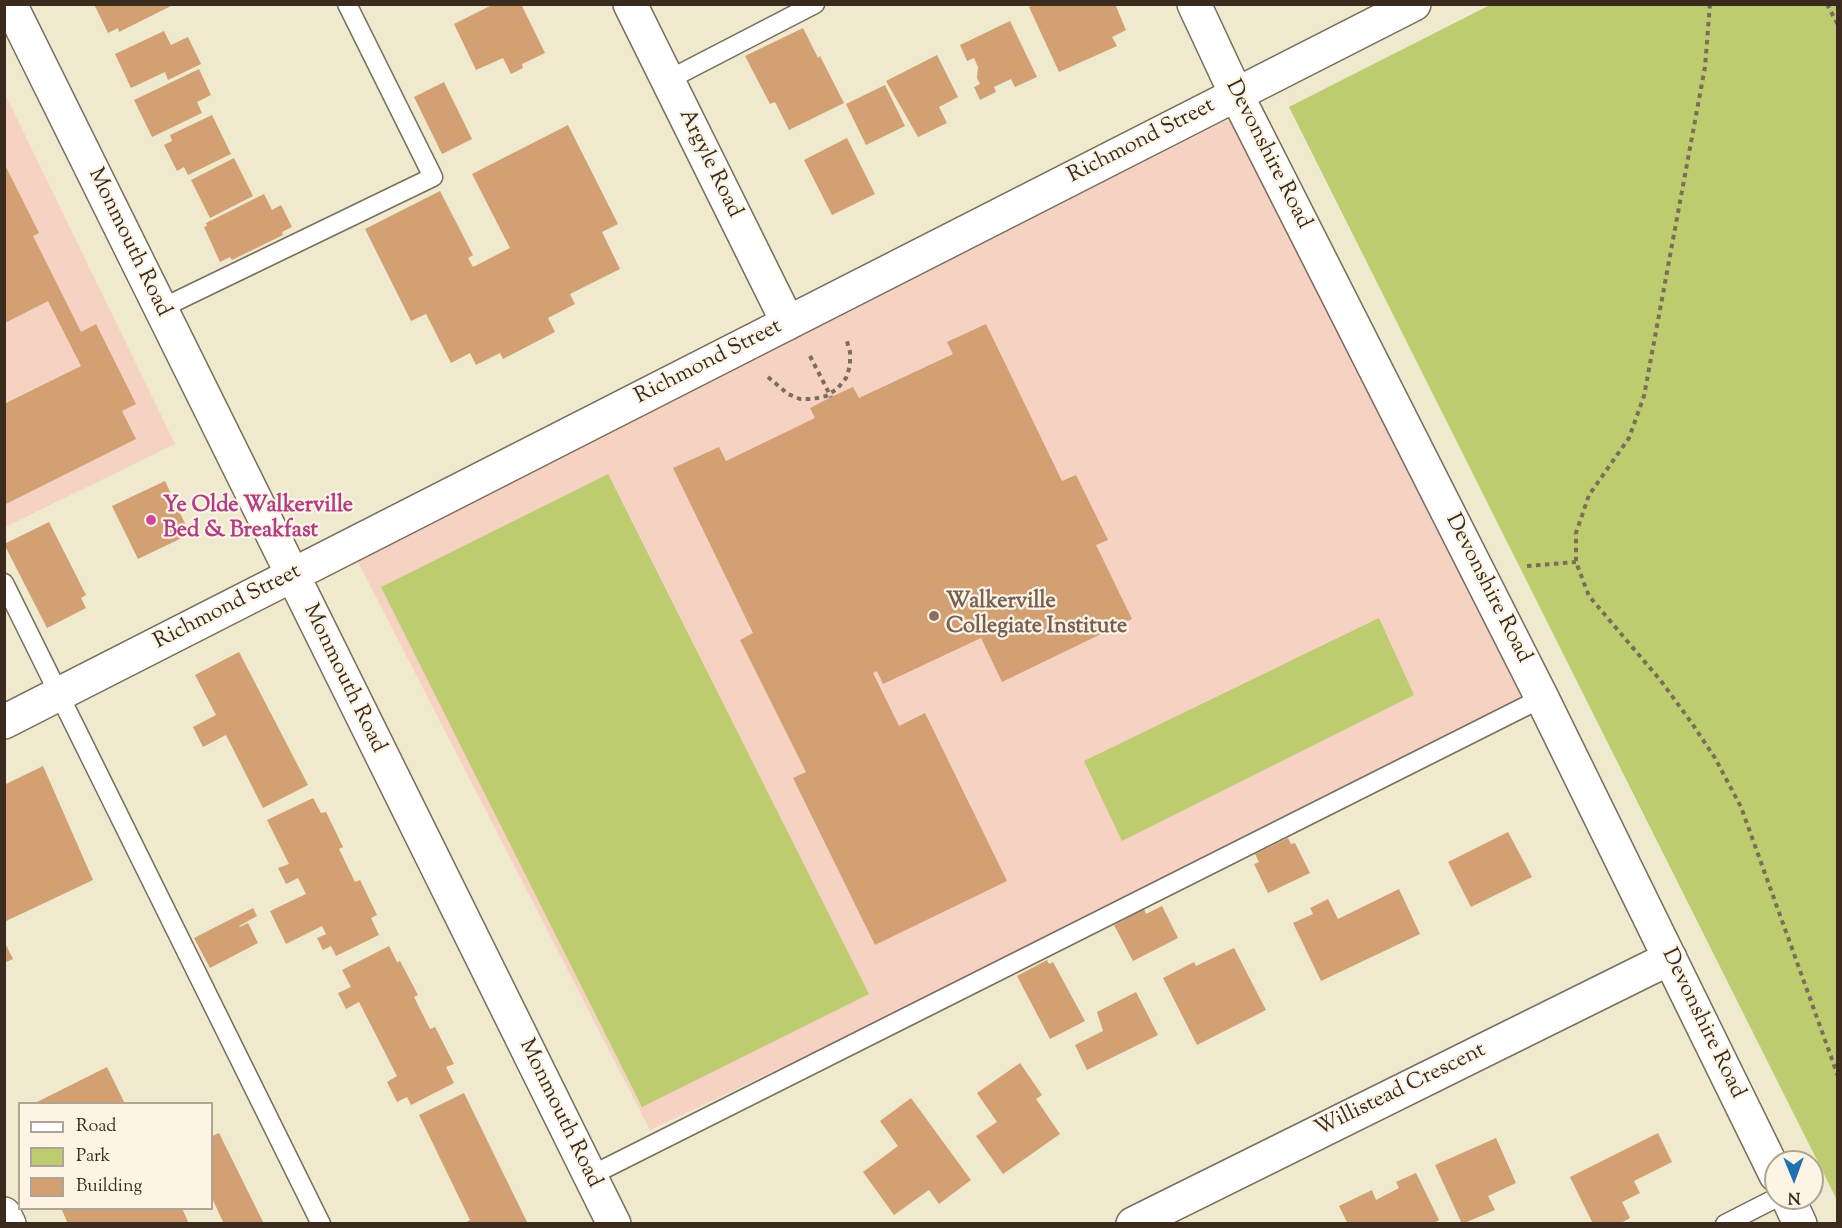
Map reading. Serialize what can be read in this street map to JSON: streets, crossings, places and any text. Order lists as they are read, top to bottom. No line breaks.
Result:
{"streets":{"street":["Richmond Street","Devonshire Road","Argyle Road","Monmouth Road","Willistead Crescent"]},"crossings":[["Richmond Street","Devonshire Road"],["Richmond Street","Argyle Road"],["Richmond Street","Monmouth Road"],["Devonshire Road","Willistead Crescent"]],"places":["Ye Olde Walkerville Bed & Breakfast","Walkerville Collegiate Institute"],"legend":["Road","Park","Building"],"north":"bottom"}
